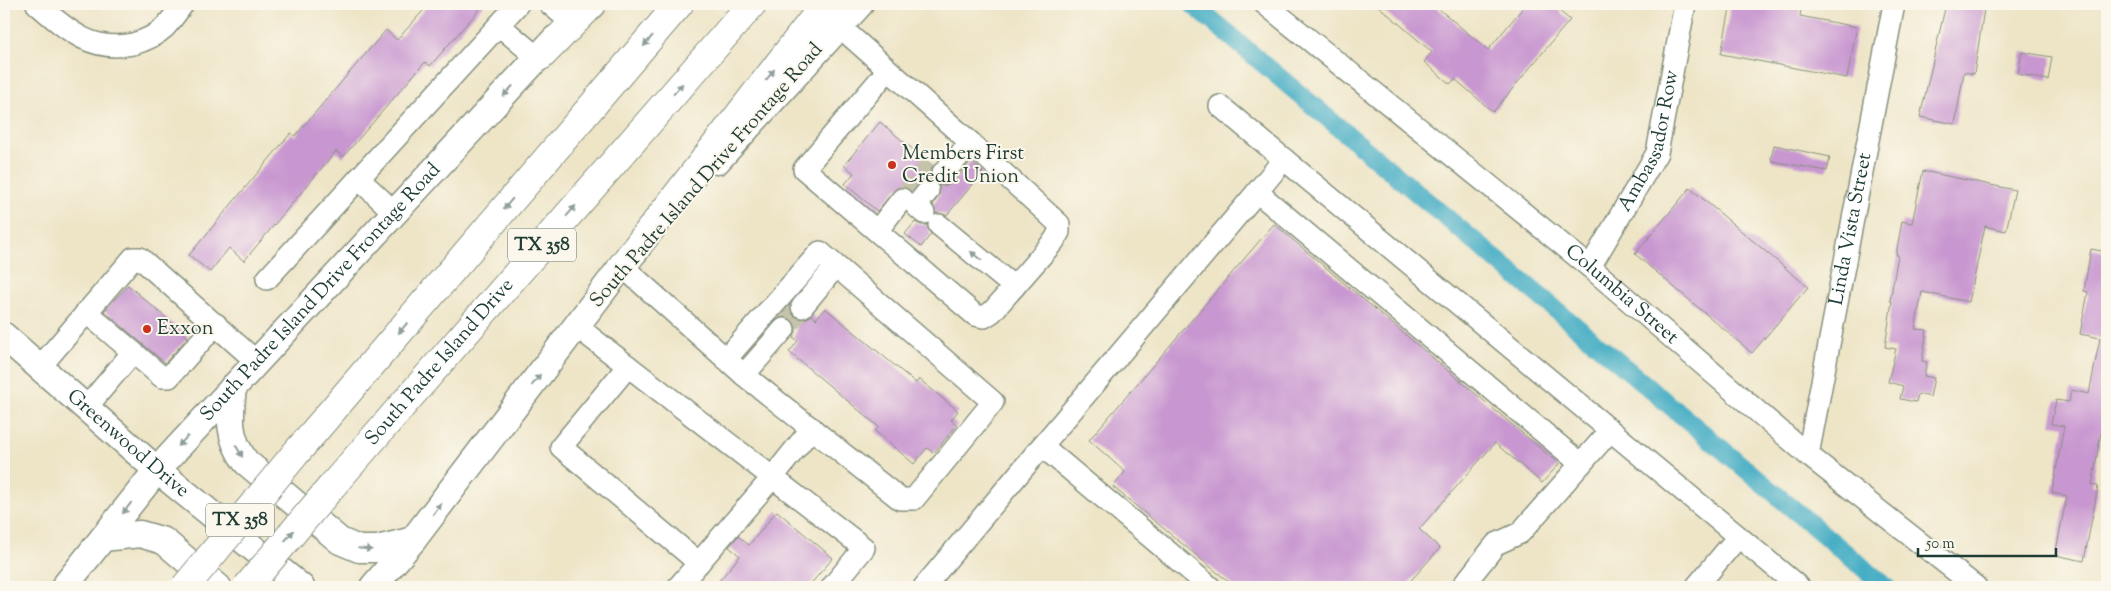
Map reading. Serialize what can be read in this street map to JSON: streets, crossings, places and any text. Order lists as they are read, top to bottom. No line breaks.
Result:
{"streets":{"highway":["TX 358","South Padre Island Drive"],"main road":["South Padre Island Drive Frontage Road","Greenwood Drive"],"street":["Ambassador Row","Linda Vista Street","Columbia Street"]},"crossings":[["Ambassador Row","Columbia Street"],["South Padre Island Drive Frontage Road","Greenwood Drive"],["Linda Vista Street","Columbia Street"]],"places":["Members First Credit Union","Exxon"],"scale_bar":"50 m"}
